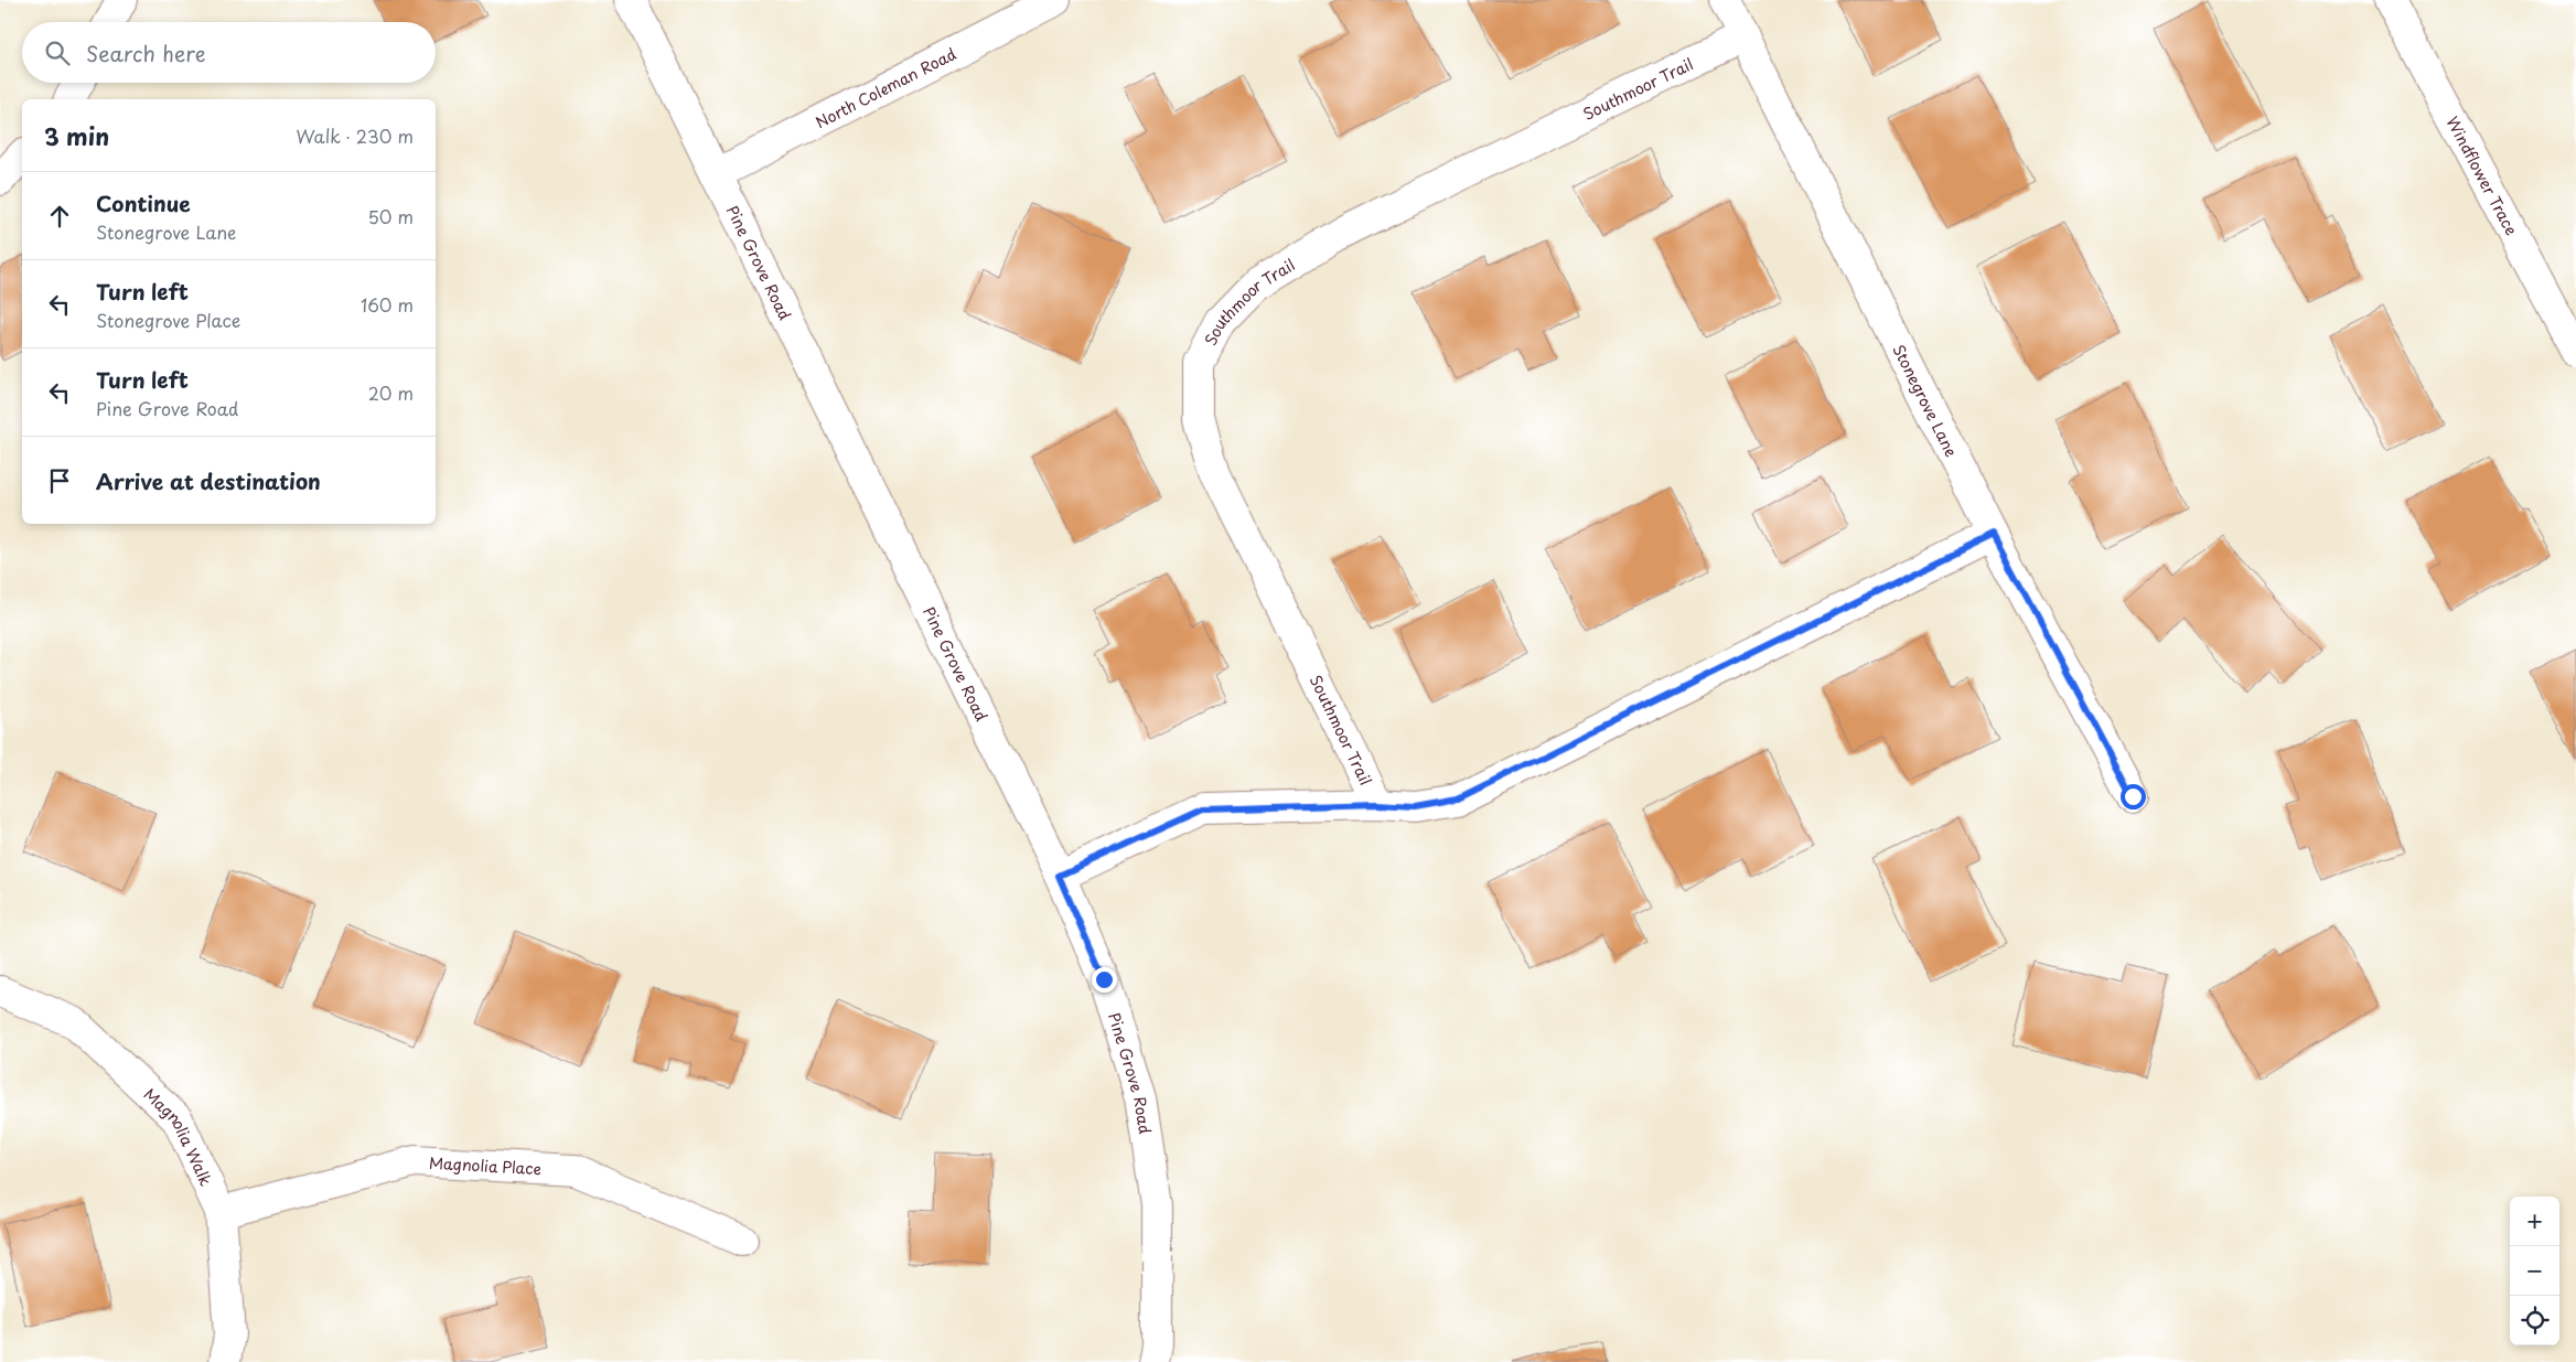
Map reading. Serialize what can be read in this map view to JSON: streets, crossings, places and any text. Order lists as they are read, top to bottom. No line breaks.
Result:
{"streets":{"street":["North Coleman Road","Southmoor Trail","Windflower Trace","Pine Grove Road","Stonegrove Lane","Magnolia Walk","Magnolia Place"]},"crossings":[["North Coleman Road","Pine Grove Road"],["Southmoor Trail","Stonegrove Lane"],["Magnolia Walk","Magnolia Place"]],"page":{"search":"Search here","heading":["3 min","Walk · 230 m"],"list":[["Continue","Stonegrove Lane","50 m"],["Turn left","Stonegrove Place","160 m"],["Turn left","Pine Grove Road","20 m"],"Arrive at destination"],"map_buttons":["+","−"]}}
